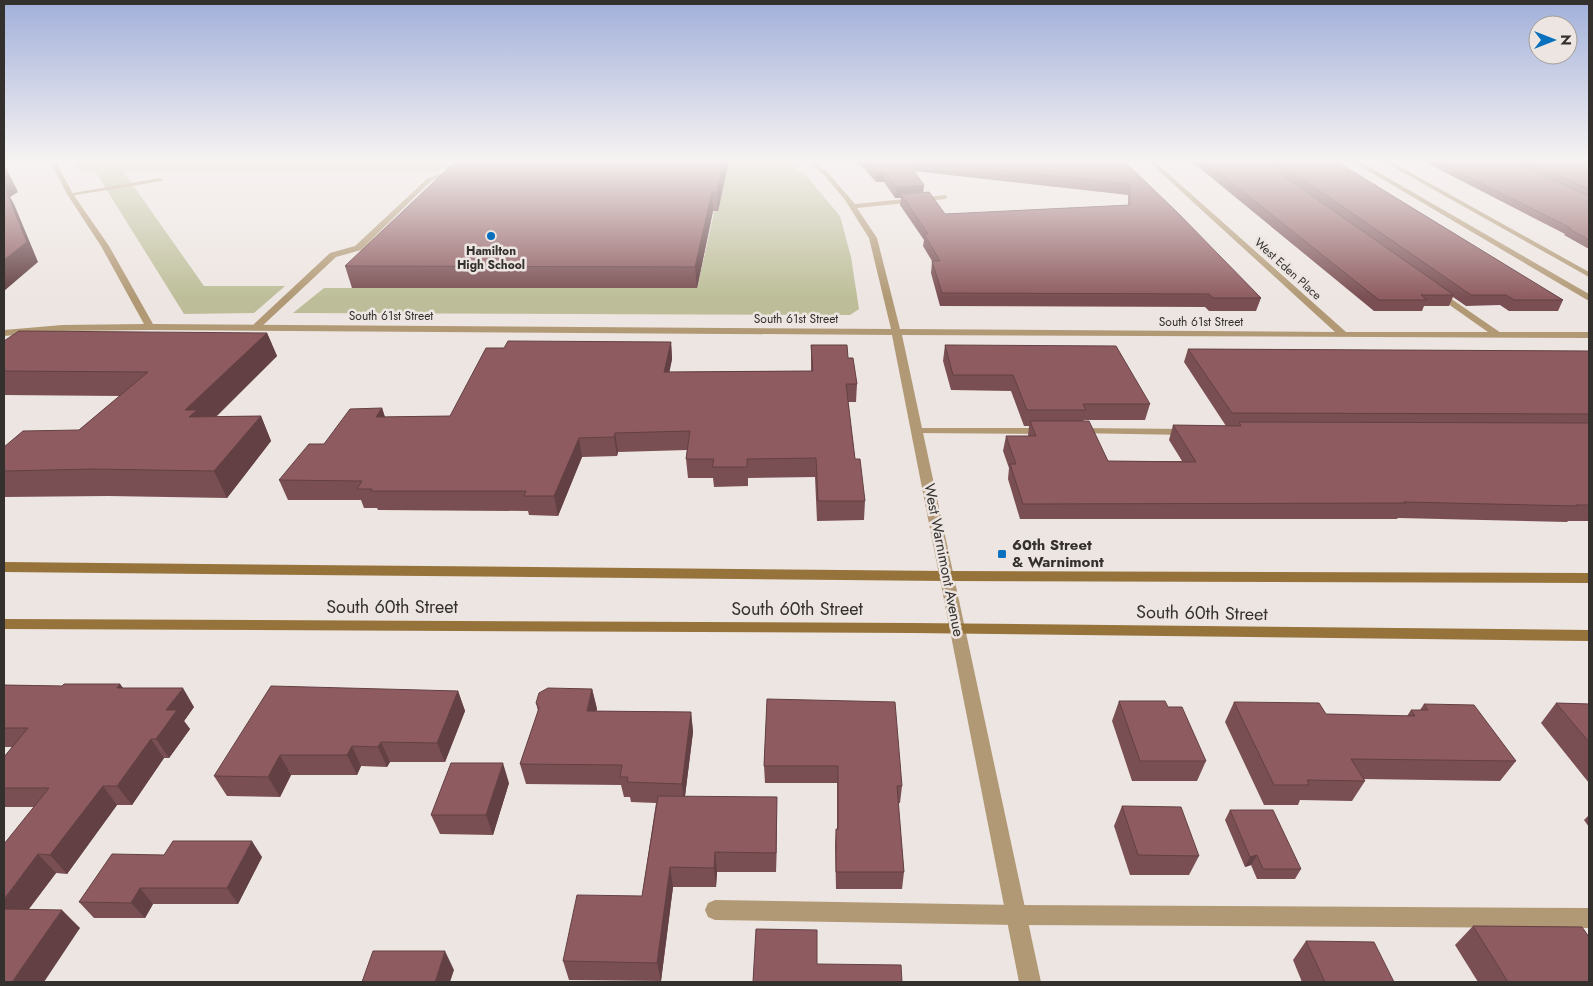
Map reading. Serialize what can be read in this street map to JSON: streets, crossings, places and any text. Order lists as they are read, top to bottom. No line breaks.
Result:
{"streets":{"main road":["South 60th Street"],"street":["West Eden Place","South 61st Street","West Warnimont Avenue"]},"crossings":[["West Eden Place","South 61st Street"],["South 61st Street","West Warnimont Avenue"],["West Warnimont Avenue","South 60th Street"]],"places":{"other":["Hamilton High School"],"transit":["60th Street & Warnimont"]},"north":"right"}
